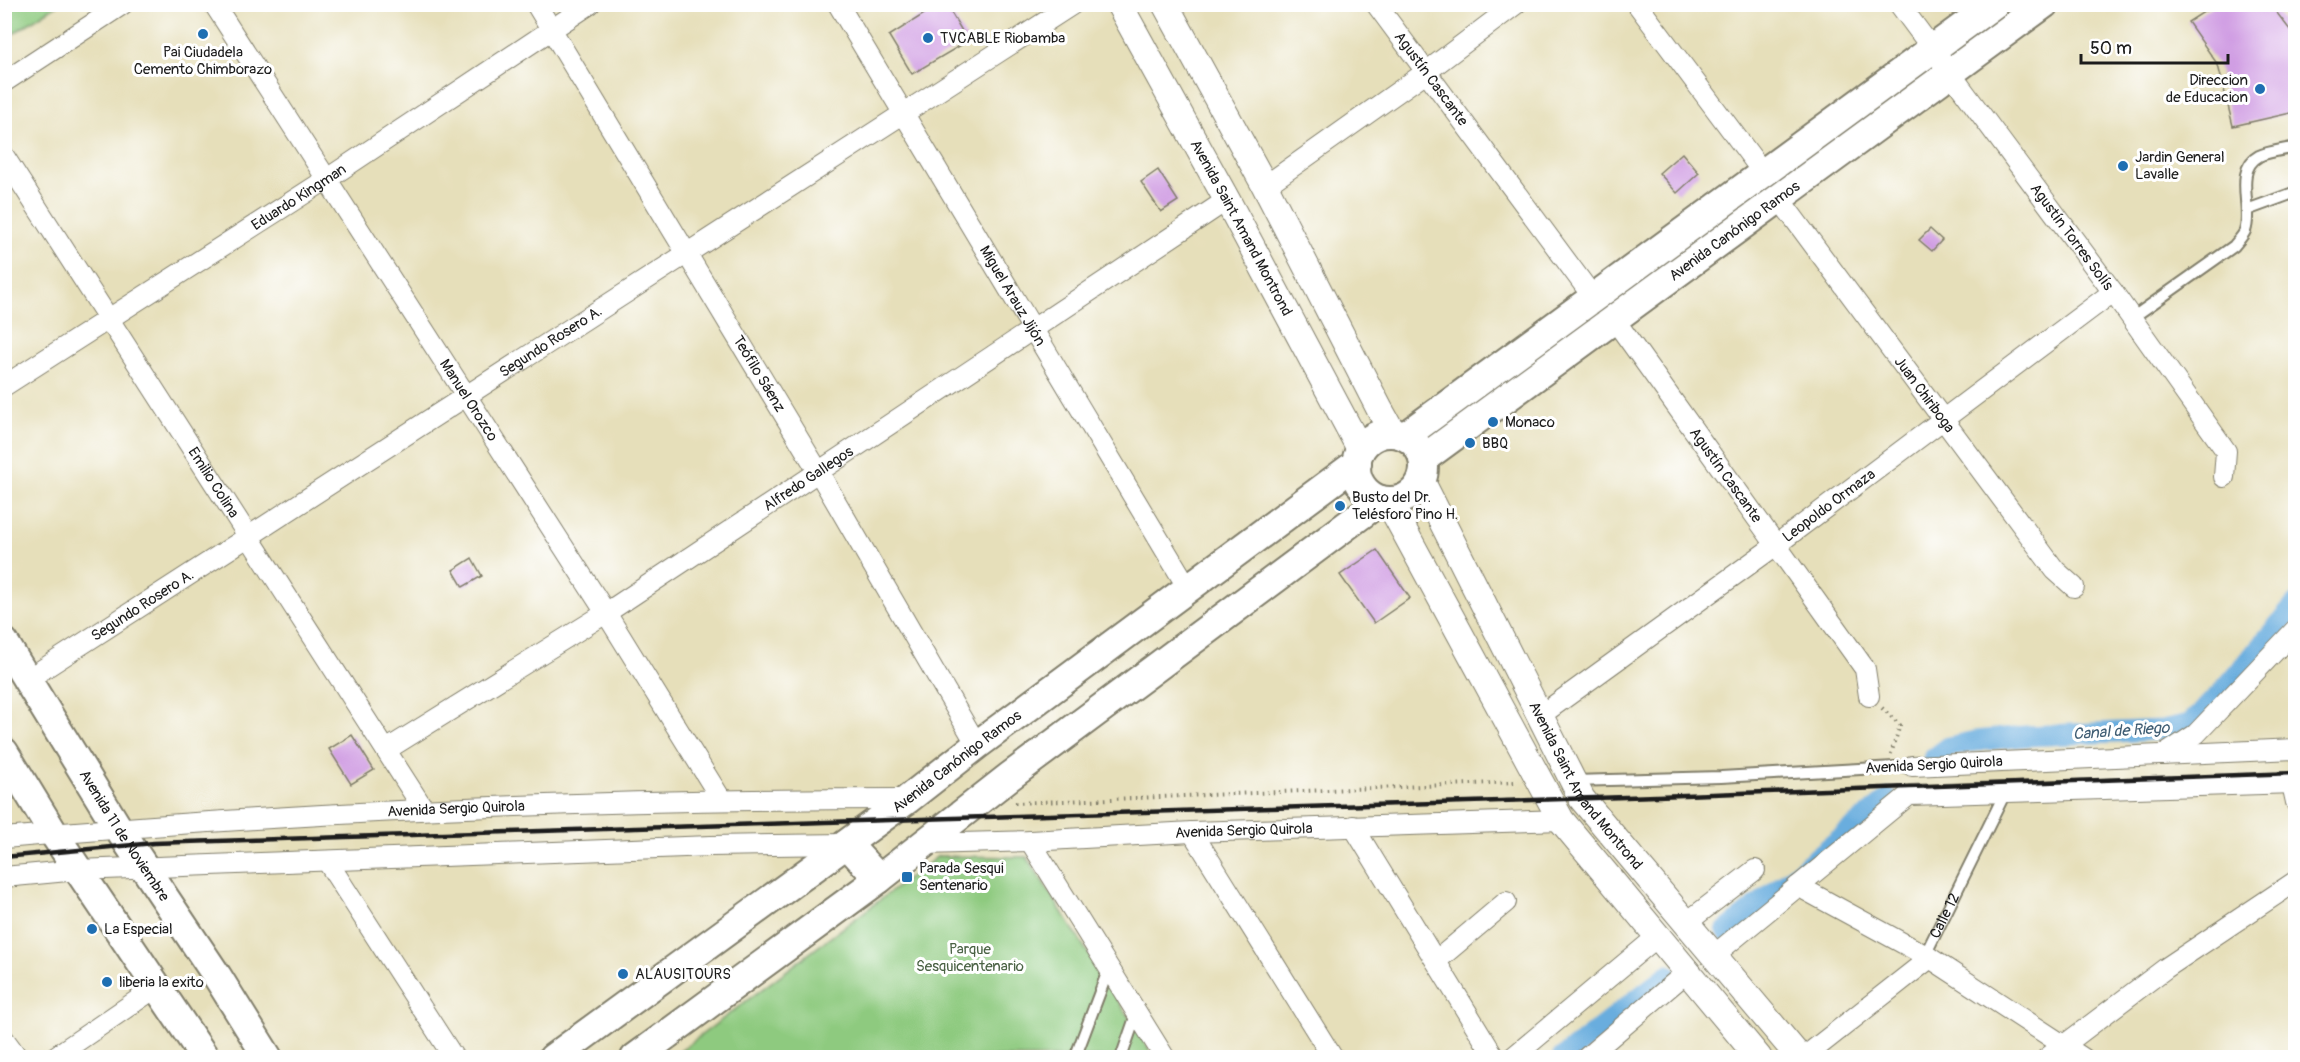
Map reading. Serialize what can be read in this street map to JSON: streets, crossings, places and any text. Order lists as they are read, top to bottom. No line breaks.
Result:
{"streets":{"main road":["Avenida Canónigo Ramos","Avenida 11 de Noviembre"],"street":["Agustín Cascante","Eduardo Kingman","Avenida Saint Amand Montrond","Agustín Torres Solís","Miguel Arauz Jijón","Segundo Rosero A.","Teófilo Sáenz","Juan Chiriboga","Manuel Orozco","Alfredo Gallegos","Emilio Colina","Leopoldo Ormaza","Avenida Sergio Quirola","Calle 12"]},"crossings":[["Agustín Cascante","Avenida Canónigo Ramos"],["Agustín Cascante","Leopoldo Ormaza"],["Eduardo Kingman","Teófilo Sáenz"],["Eduardo Kingman","Manuel Orozco"],["Eduardo Kingman","Emilio Colina"],["Avenida Saint Amand Montrond","Avenida Canónigo Ramos"],["Avenida Saint Amand Montrond","Alfredo Gallegos"],["Avenida Saint Amand Montrond","Leopoldo Ormaza"],["Avenida Saint Amand Montrond","Avenida Sergio Quirola"],["Avenida Saint Amand Montrond","Calle 12"],["Avenida Canónigo Ramos","Agustín Torres Solís"],["Avenida Canónigo Ramos","Miguel Arauz Jijón"],["Avenida Canónigo Ramos","Teófilo Sáenz"],["Avenida Canónigo Ramos","Juan Chiriboga"],["Avenida Canónigo Ramos","Avenida Sergio Quirola"],["Agustín Torres Solís","Leopoldo Ormaza"],["Miguel Arauz Jijón","Segundo Rosero A."],["Miguel Arauz Jijón","Alfredo Gallegos"],["Segundo Rosero A.","Teófilo Sáenz"],["Segundo Rosero A.","Manuel Orozco"],["Segundo Rosero A.","Emilio Colina"],["Segundo Rosero A.","Avenida 11 de Noviembre"],["Teófilo Sáenz","Alfredo Gallegos"],["Juan Chiriboga","Leopoldo Ormaza"],["Manuel Orozco","Alfredo Gallegos"],["Manuel Orozco","Avenida Sergio Quirola"],["Alfredo Gallegos","Emilio Colina"],["Emilio Colina","Avenida Sergio Quirola"],["Avenida Sergio Quirola","Avenida 11 de Noviembre"],["Avenida Sergio Quirola","Calle 12"]],"water":["Canal de Riego"],"parks":["Parque Sesquicentenario"],"places":{"other":["Pai Ciudadela Cemento Chimborazo","TVCABLE Riobamba","Direccion de Educacion","Jardin General Lavalle","Monaco","BBQ","Busto del Dr. Telésforo Pino H.","La Especial","ALAUSITOURS","liberia la exito"],"transit":["Parada Sesqui Sentenario"]},"scale_bar":"50 m"}
